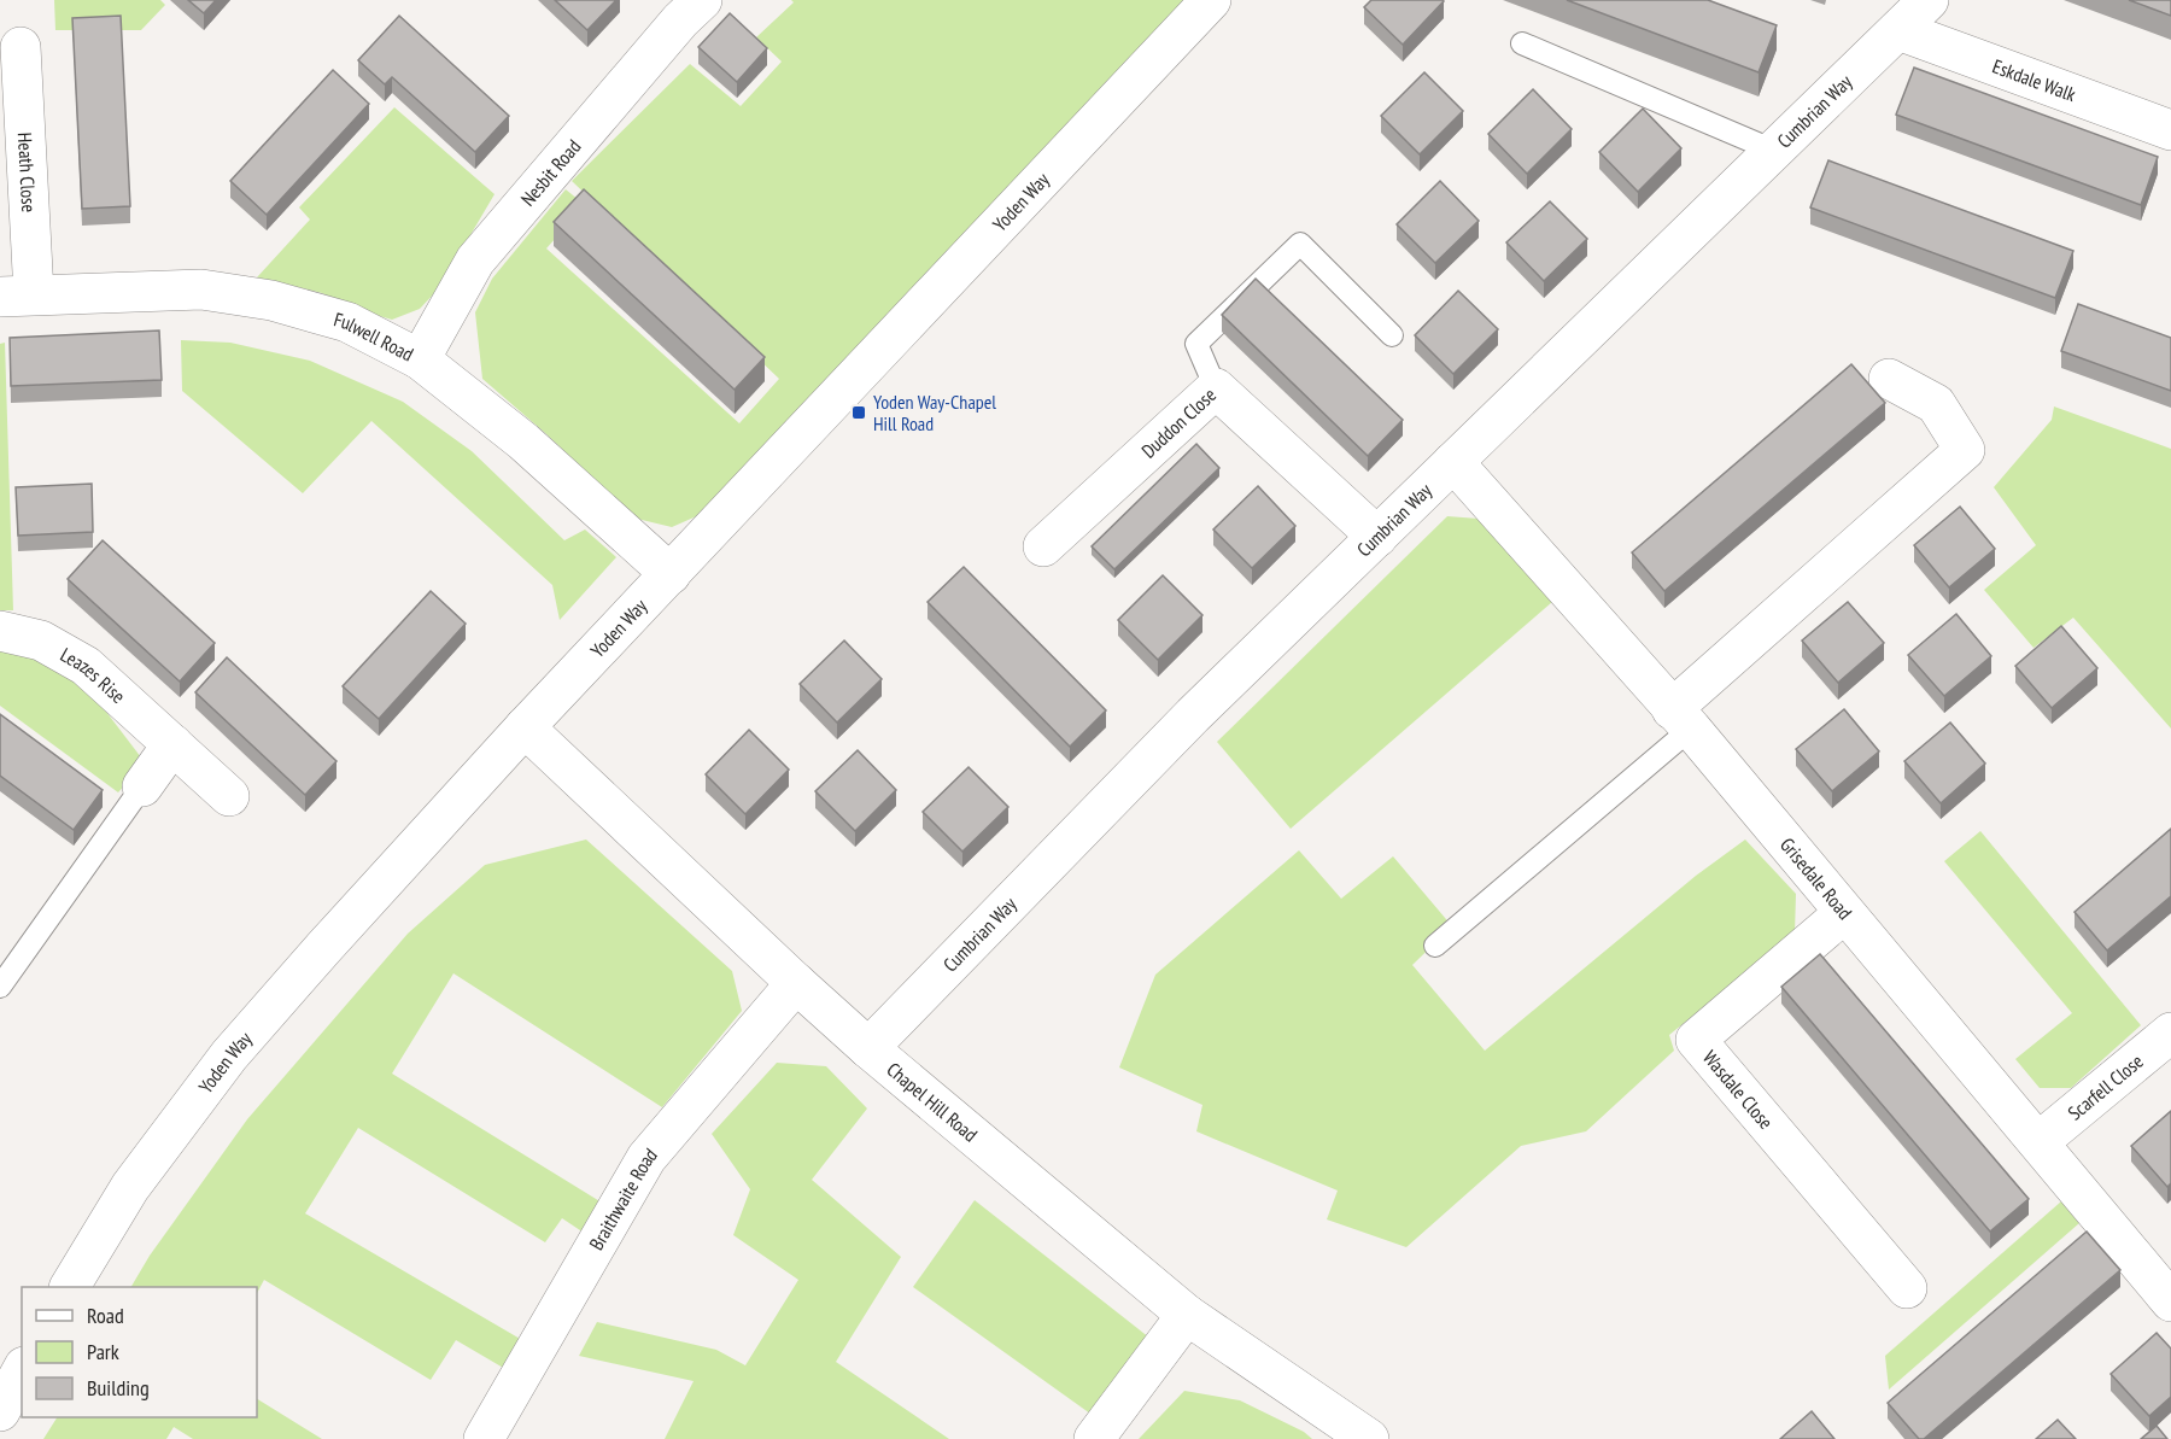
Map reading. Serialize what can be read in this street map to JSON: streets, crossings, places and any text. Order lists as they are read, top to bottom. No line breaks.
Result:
{"streets":{"street":["Eskdale Walk","Cumbrian Way","Heath Close","Nesbit Road","Yoden Way","Fulwell Road","Duddon Close","Leazes Rise","Grisedale Road","Scarfell Close","Wasdale Close","Chapel Hill Road","Braithwaite Road"]},"crossings":[["Eskdale Walk","Cumbrian Way"],["Cumbrian Way","Duddon Close"],["Cumbrian Way","Grisedale Road"],["Cumbrian Way","Chapel Hill Road"],["Heath Close","Fulwell Road"],["Nesbit Road","Fulwell Road"],["Yoden Way","Fulwell Road"],["Yoden Way","Chapel Hill Road"],["Grisedale Road","Scarfell Close"],["Grisedale Road","Wasdale Close"],["Chapel Hill Road","Braithwaite Road"]],"places":{"transit":["Yoden Way-Chapel Hill Road"]},"legend":["Road","Park","Building"]}
